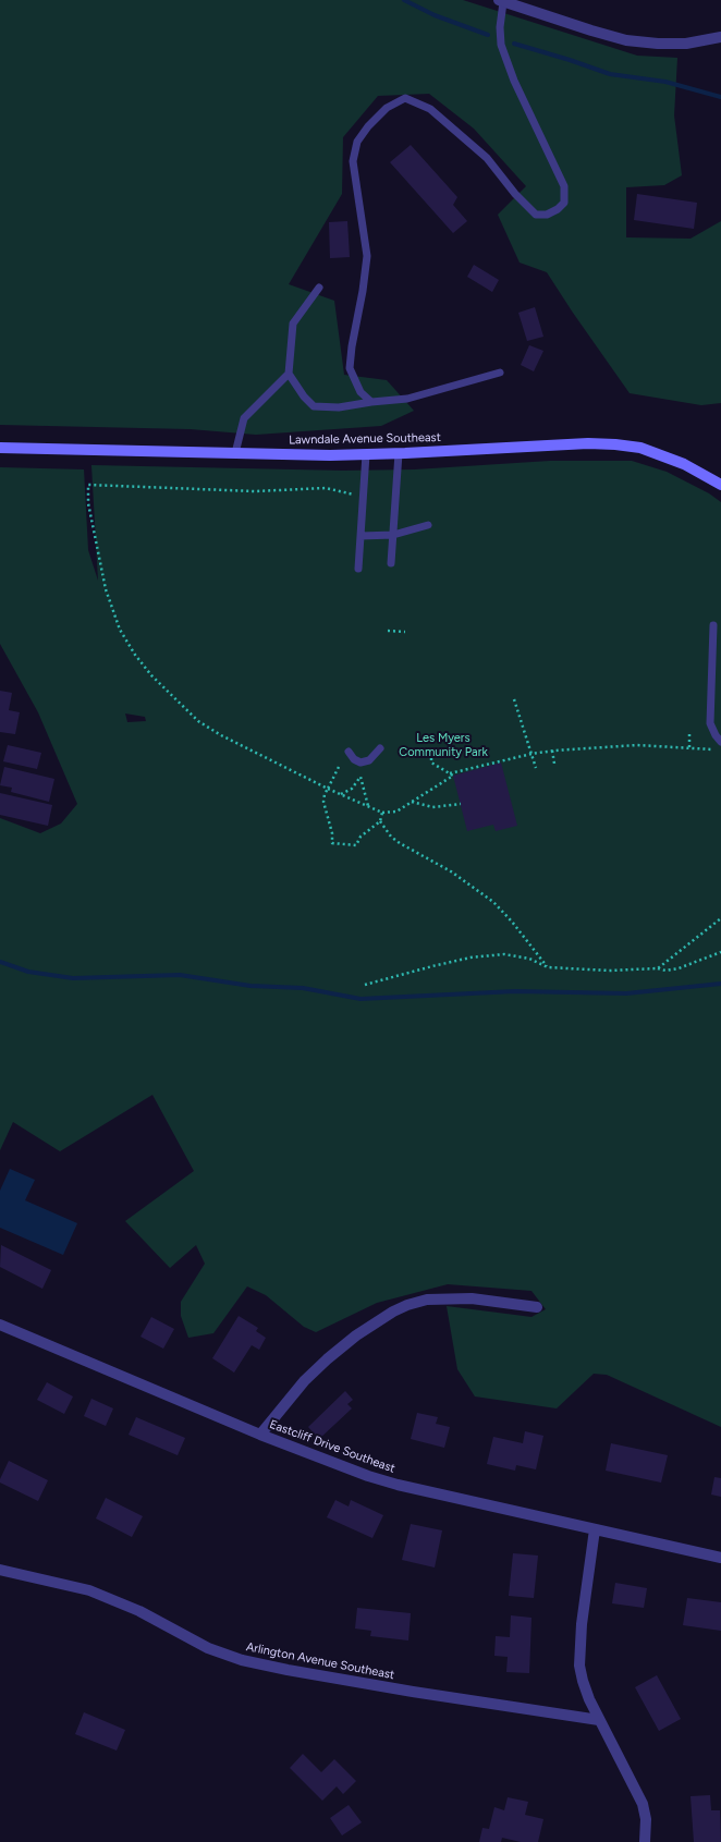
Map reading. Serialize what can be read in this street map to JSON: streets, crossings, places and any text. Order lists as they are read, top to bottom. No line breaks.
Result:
{"streets":{"street":["Lawndale Avenue Southeast","Eastcliff Drive Southeast","Arlington Avenue Southeast"]},"parks":["Les Myers Community Park"]}
